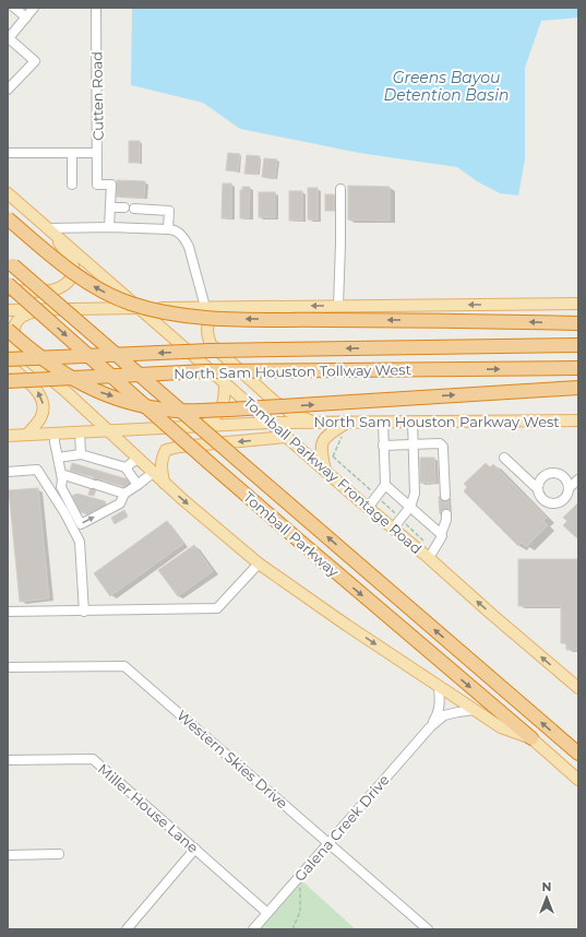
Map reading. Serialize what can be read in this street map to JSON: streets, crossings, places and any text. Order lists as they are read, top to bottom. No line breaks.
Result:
{"streets":{"highway":["North Sam Houston Tollway West","Tomball Parkway"],"main road":["North Sam Houston Parkway West","Tomball Parkway Frontage Road"],"street":["Cutten Road","Western Skies Drive","Miller House Lane","Galena Creek Drive"]},"crossings":[["North Sam Houston Parkway West","Tomball Parkway Frontage Road"],["Western Skies Drive","Galena Creek Drive"],["Miller House Lane","Galena Creek Drive"]],"water":["Greens Bayou Detention Basin"],"north":"top"}
